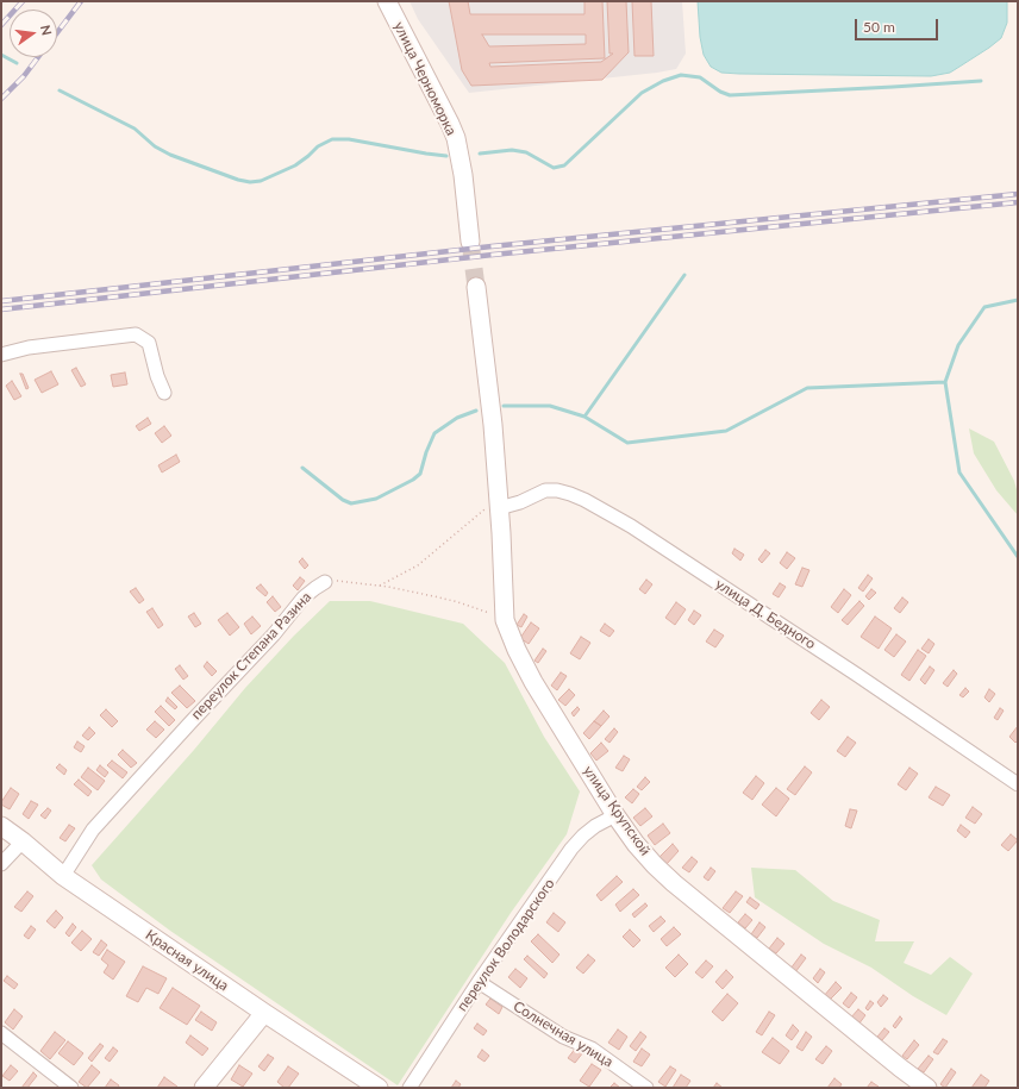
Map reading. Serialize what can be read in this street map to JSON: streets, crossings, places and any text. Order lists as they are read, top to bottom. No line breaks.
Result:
{"streets":{"street":["улица Черноморка","улица Д. Бедного","переулок Степана Разина","улица Крупской","переулок Володарского","Красная улица","Солнечная улица"]},"crossings":[["улица Д. Бедного","улица Крупской"],["переулок Степана Разина","улица Крупской"],["переулок Степана Разина","Красная улица"],["улица Крупской","переулок Володарского"],["переулок Володарского","Солнечная улица"]],"scale_bar":"50 m","north":"right"}
